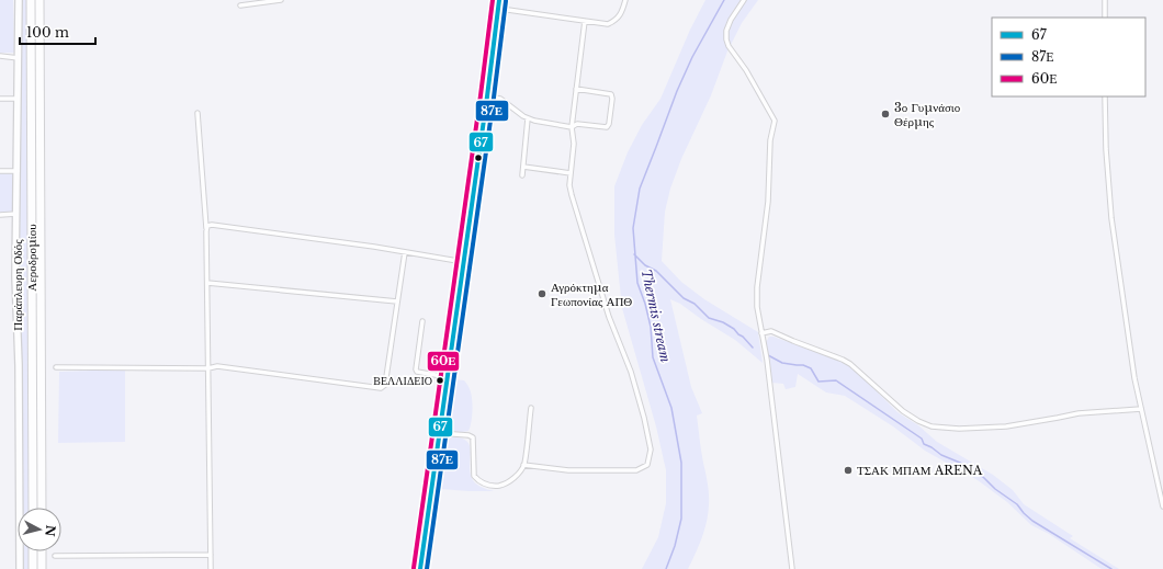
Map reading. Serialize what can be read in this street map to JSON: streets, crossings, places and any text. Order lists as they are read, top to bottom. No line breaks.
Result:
{"streets":{"highway":["Αεροδρομίου"],"street":["Παράπλευρη Οδός"]},"water":["Thermis stream"],"places":["3ο Γυμνάσιο Θέρμης","Αγρόκτημα Γεωπονίας ΑΠΘ","ΒΕΛΛΙΔΕΙΟ","ΤΣΑΚ ΜΠΑΜ ARENA"],"lines":["transit line 67","transit line 60Ε","transit line 87Ε"],"legend":["67","87Ε","60Ε"],"scale_bar":"100 m","north":"right"}
